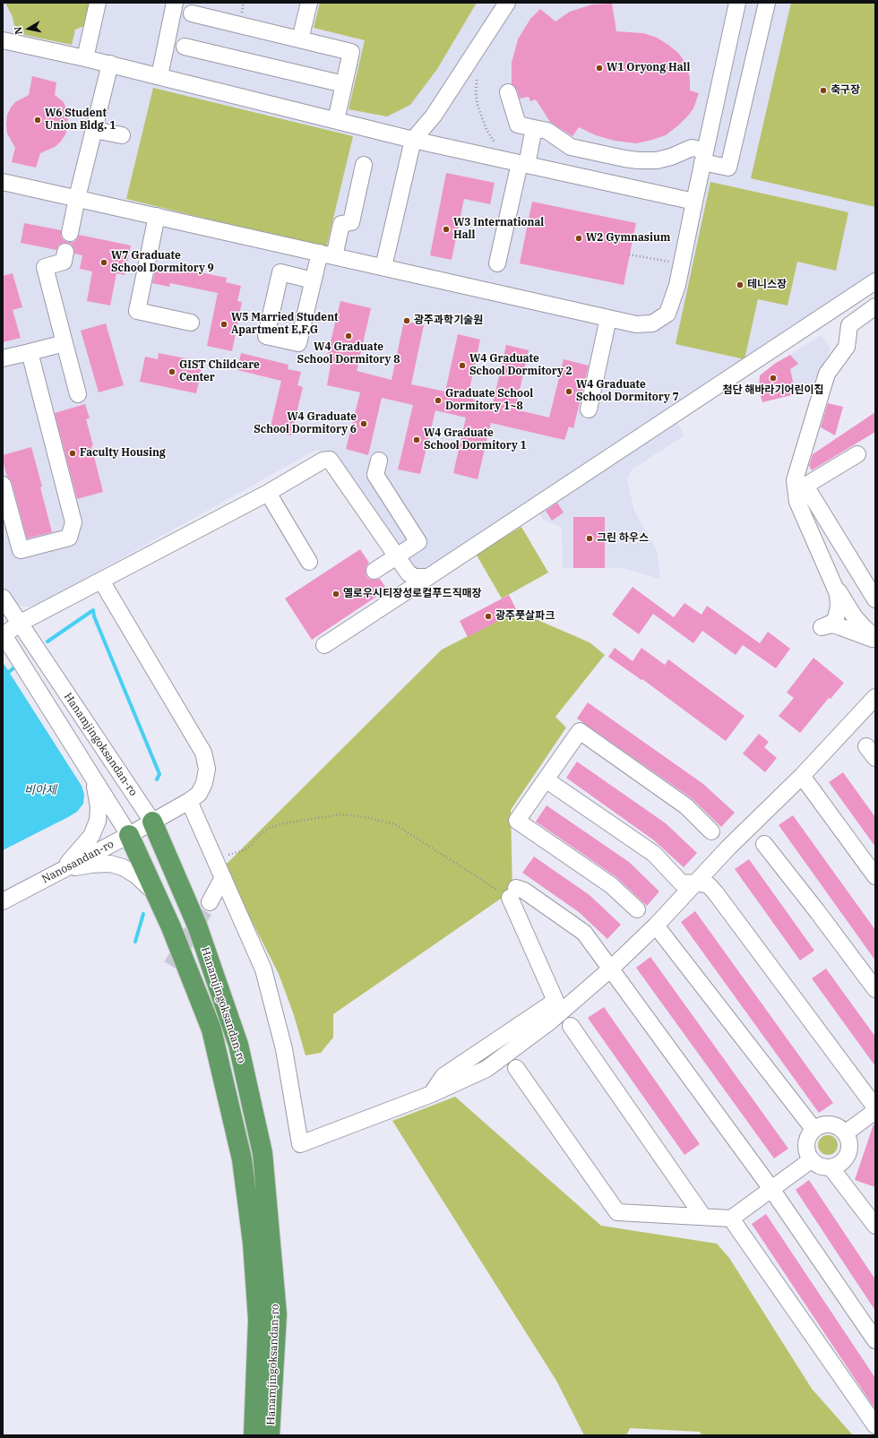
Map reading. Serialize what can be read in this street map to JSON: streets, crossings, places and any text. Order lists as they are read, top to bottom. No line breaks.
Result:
{"streets":{"highway":["Hanamjingoksandan-ro"],"street":["Nanosandan-ro"]},"crossings":[["Hanamjingoksandan-ro","Nanosandan-ro"]],"water":["비아제"],"places":["W1 Oryong Hall","축구장","W6 Student Union Bldg. 1","W3 International Hall","W2 Gymnasium","W7 Graduate School Dormitory 9","테니스장","광주과학기술원","W5 Married Student Apartment E,F,G","W4 Graduate School Dormitory 8","W4 Graduate School Dormitory 2","GIST Childcare Center","첨단 해바라기어린이집","W4 Graduate School Dormitory 7","Graduate School Dormitory 1~8","W4 Graduate School Dormitory 6","W4 Graduate School Dormitory 1","Faculty Housing","그린 하우스","옐로우시티장성로컬푸드직매장","광주풋살파크"],"north":"left"}
